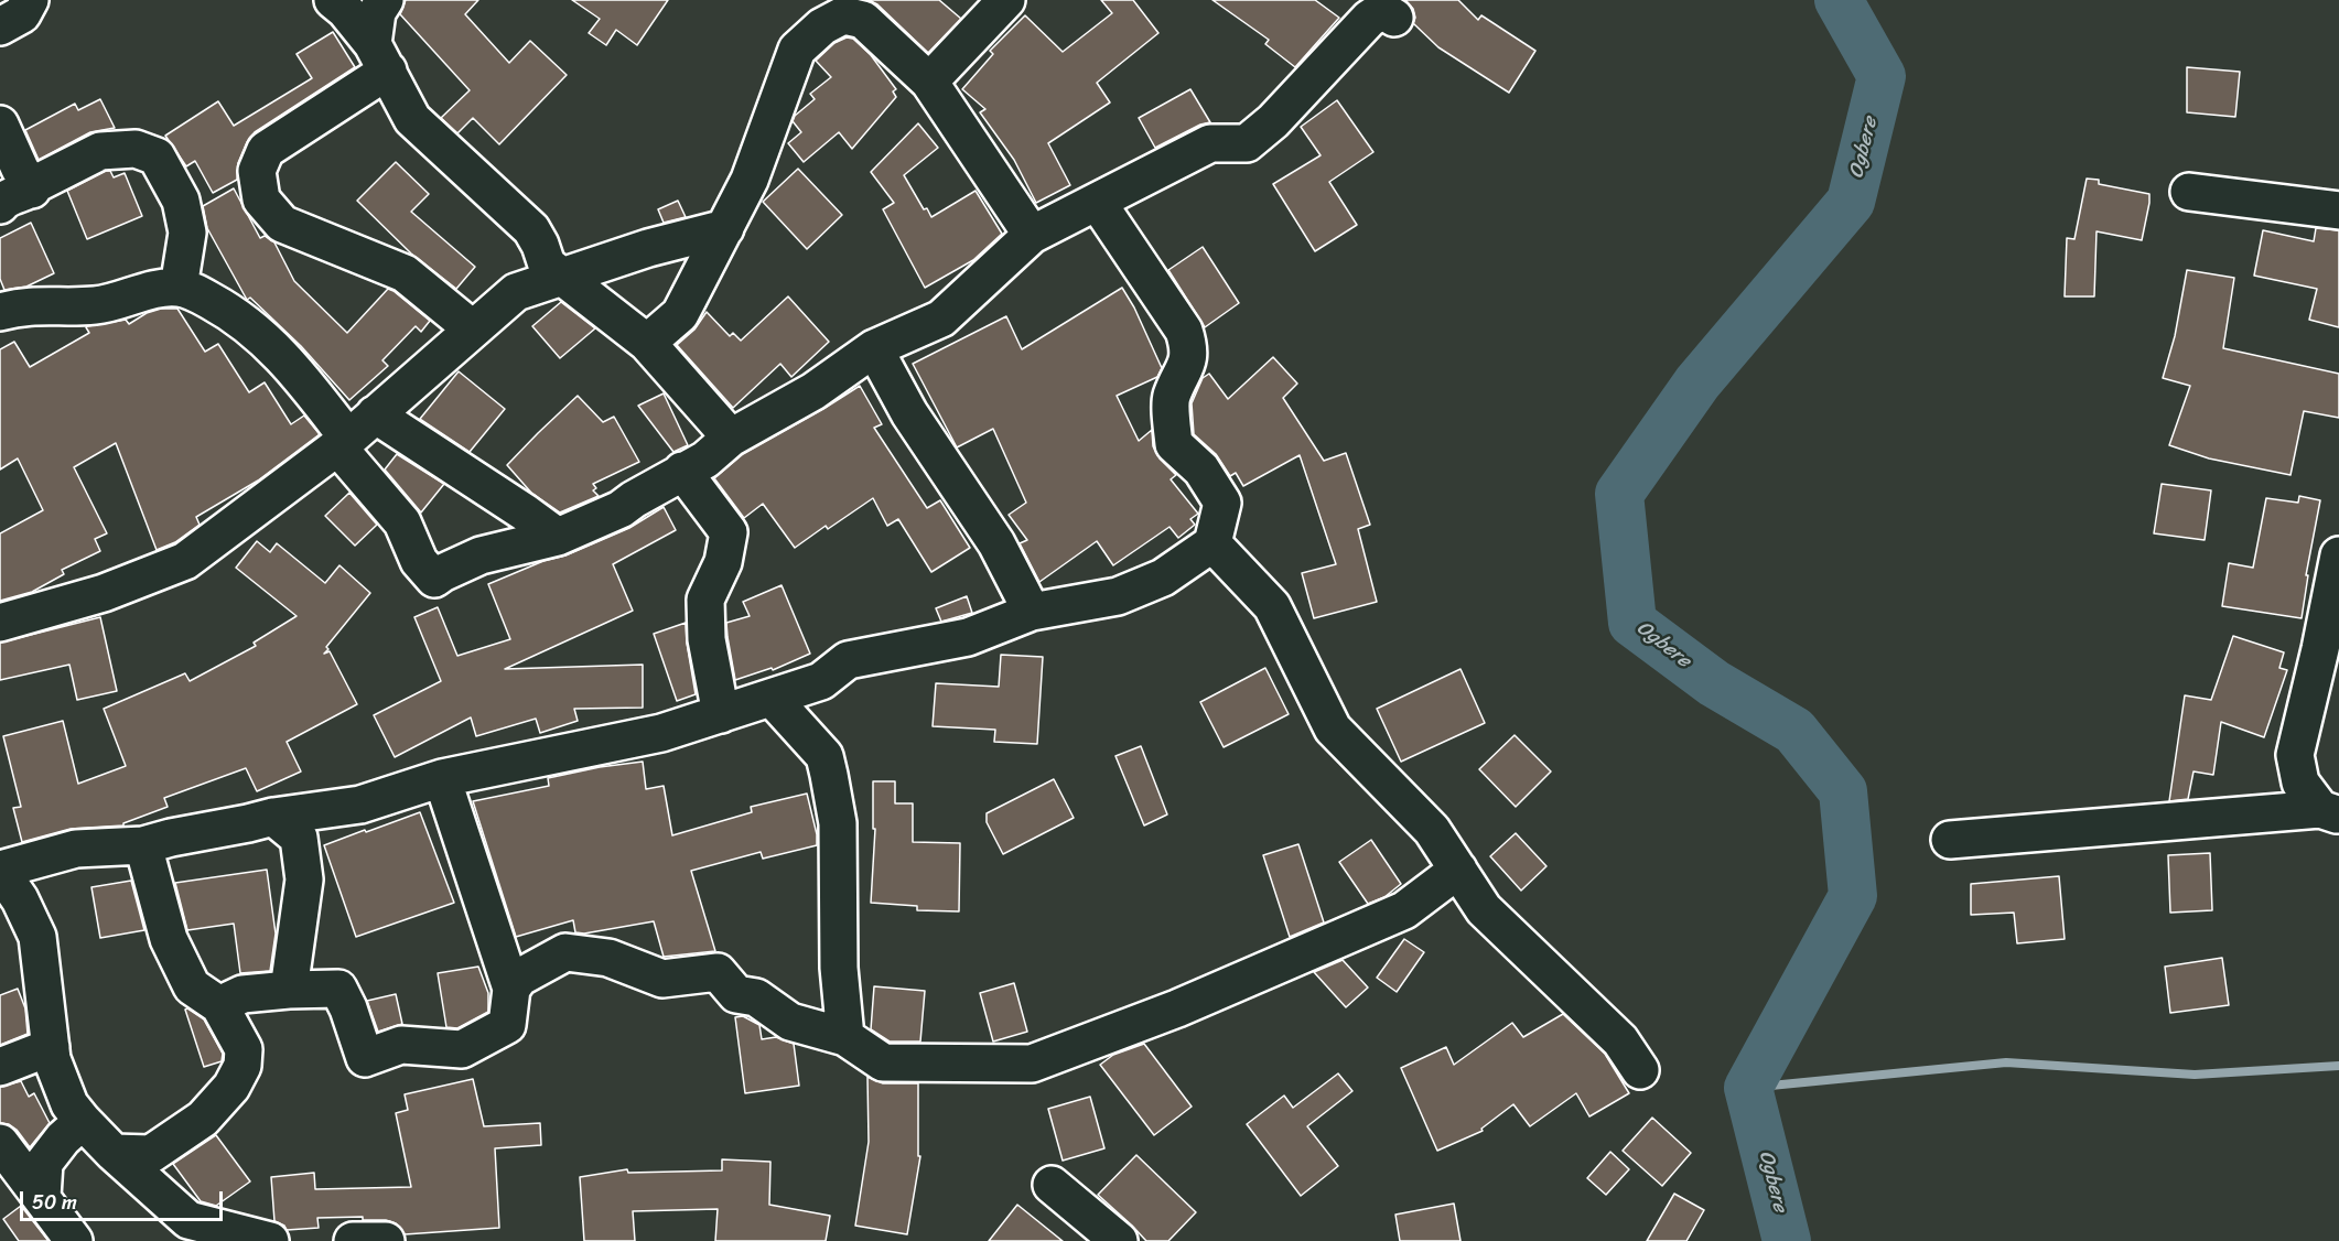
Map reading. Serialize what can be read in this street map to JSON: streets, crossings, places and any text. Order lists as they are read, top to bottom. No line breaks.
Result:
{"water":["Ogbere"],"scale_bar":"50 m"}
